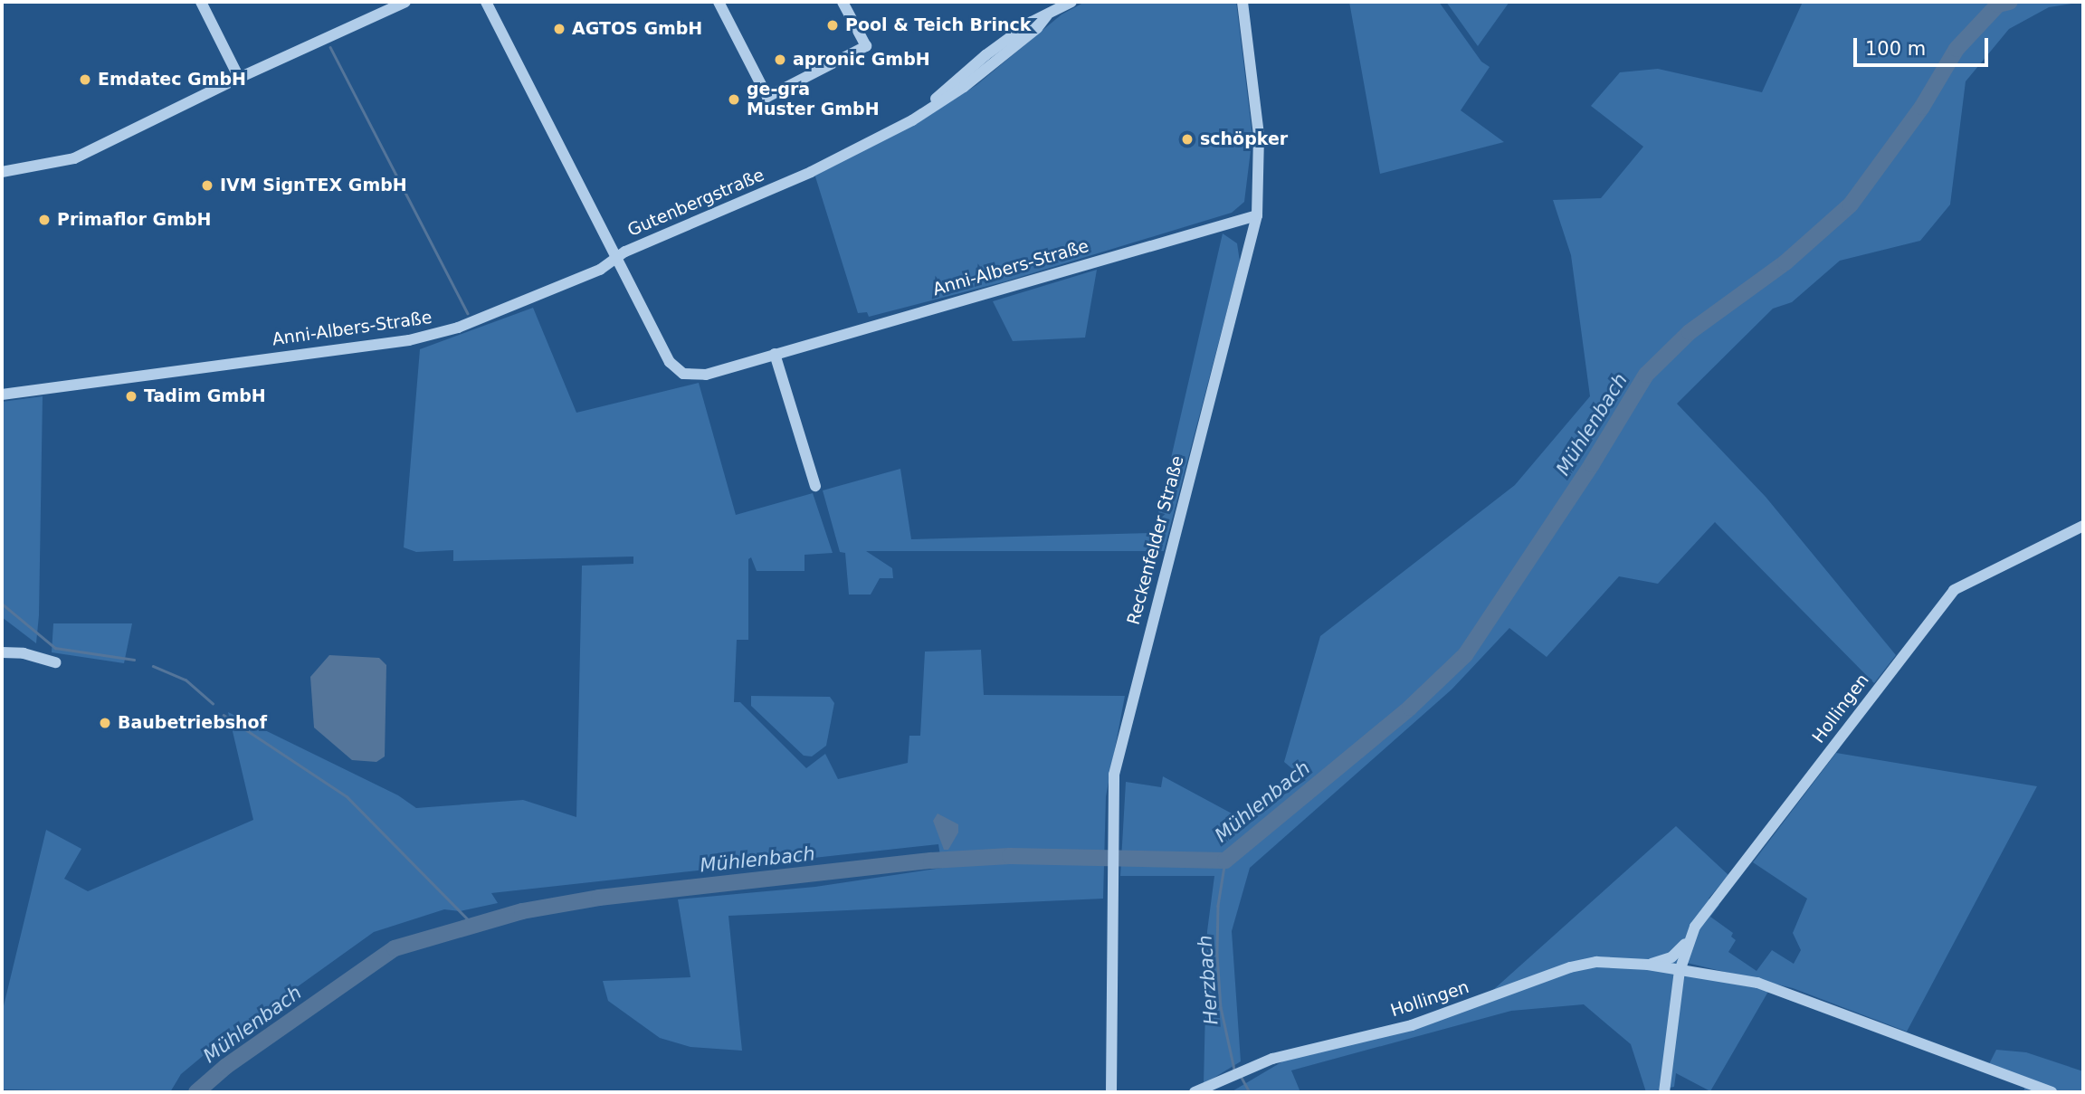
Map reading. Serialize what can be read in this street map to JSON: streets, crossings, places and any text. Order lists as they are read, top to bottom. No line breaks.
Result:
{"streets":{"street":["Gutenbergstraße","Anni-Albers-Straße","Reckenfelder Straße","Hollingen"]},"crossings":[["Gutenbergstraße","Anni-Albers-Straße"],["Anni-Albers-Straße","Reckenfelder Straße"]],"water":["Mühlenbach","Herzbach"],"places":["Pool & Teich Brinck","AGTOS GmbH","apronic GmbH","Emdatec GmbH","ge-gra Muster GmbH","schöpker","IVM SignTEX GmbH","Primaflor GmbH","Tadim GmbH","Baubetriebshof"],"scale_bar":"100 m"}
